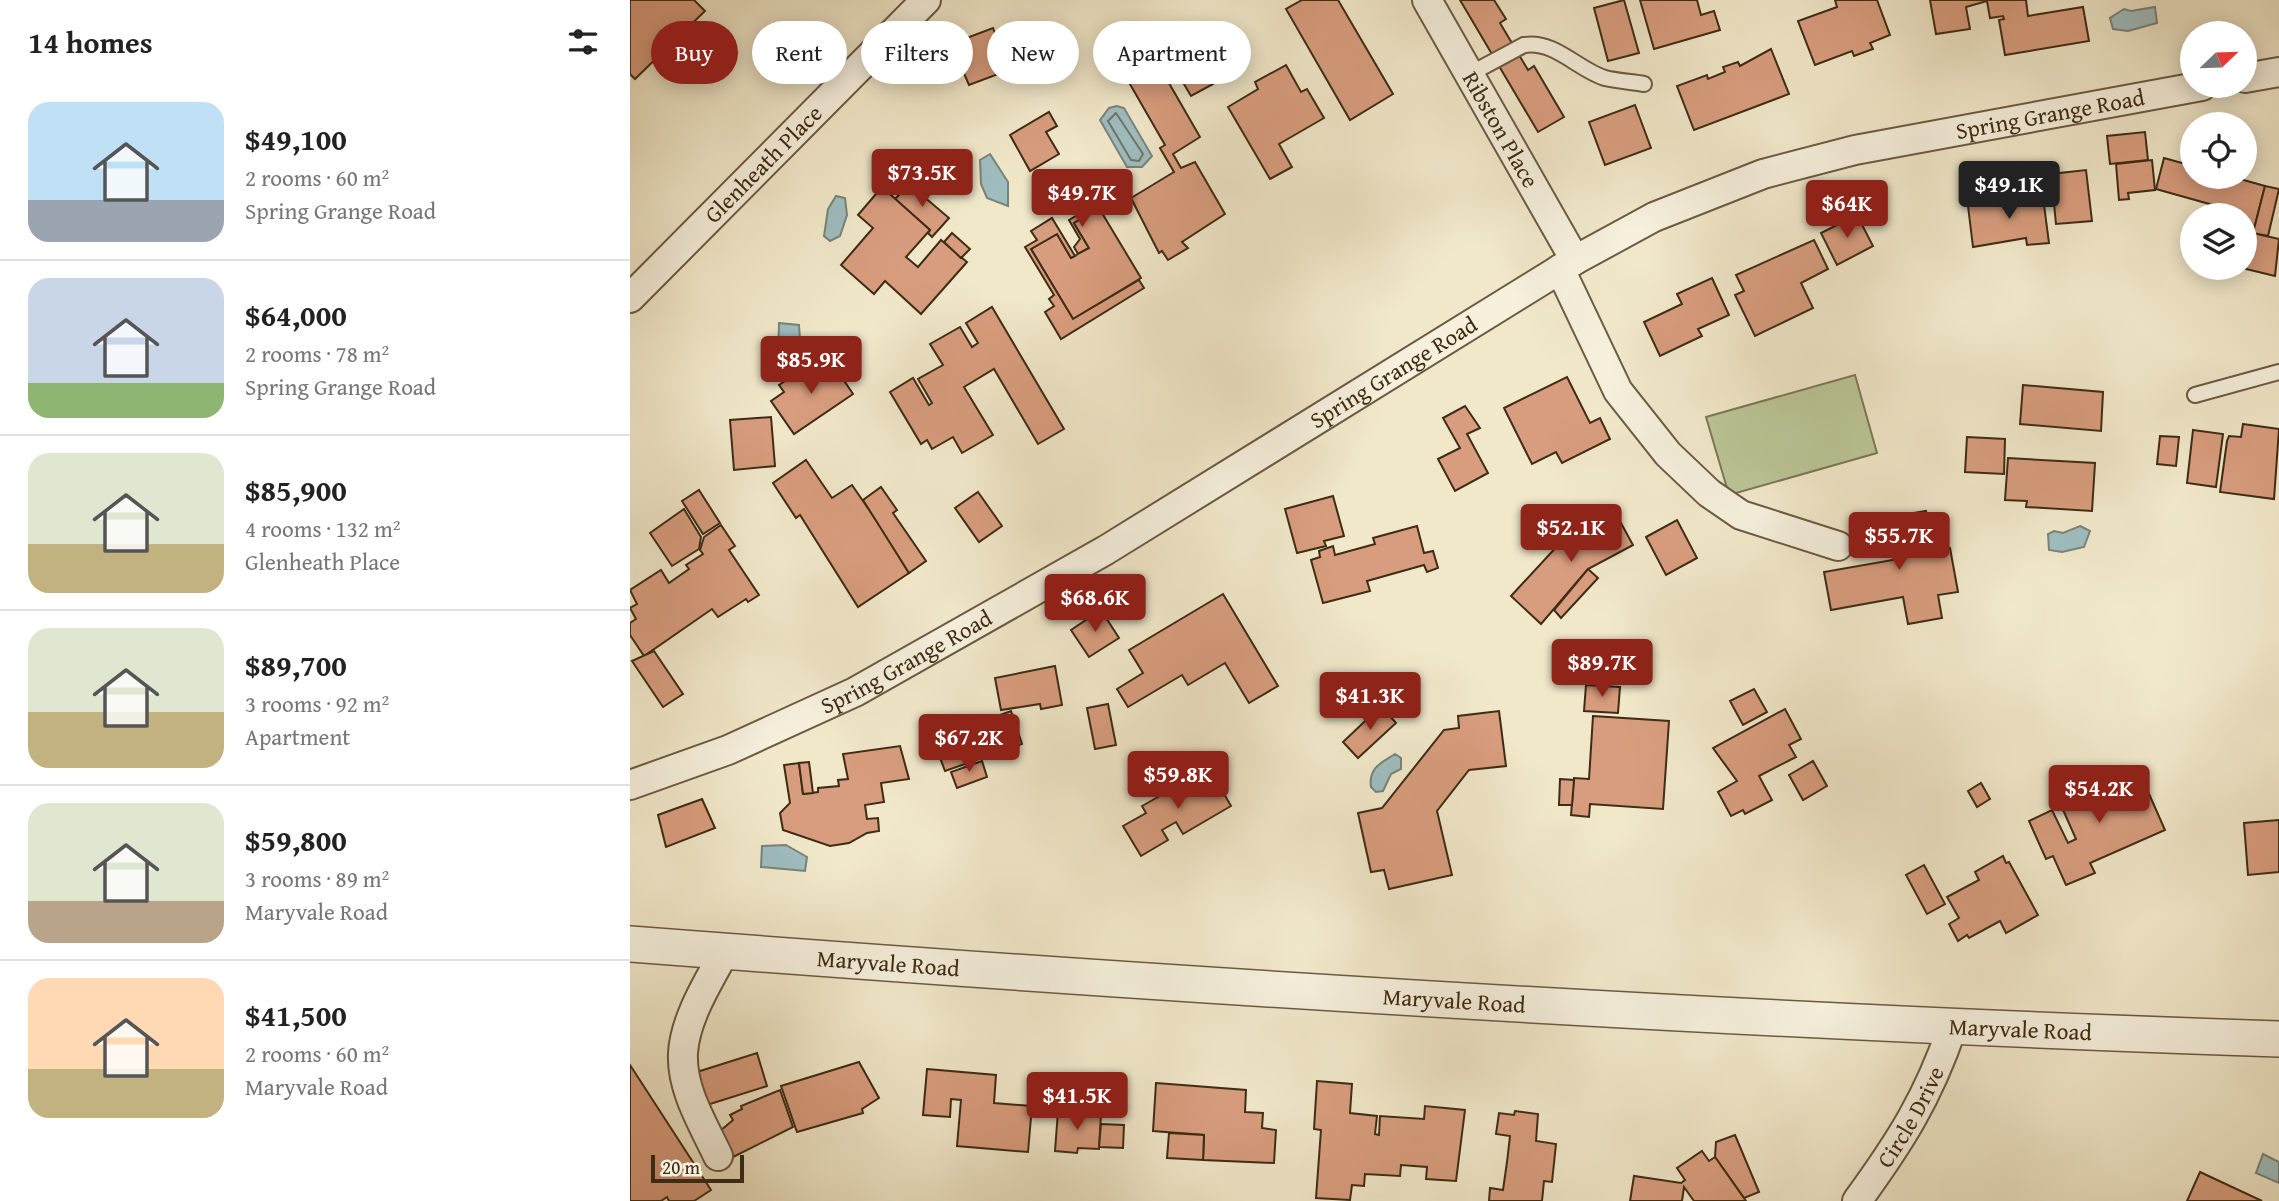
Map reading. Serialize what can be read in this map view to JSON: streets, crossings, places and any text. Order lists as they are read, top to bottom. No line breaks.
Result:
{"streets":{"street":["Spring Grange Road","Ribston Place","Glenheath Place","Maryvale Road","Circle Drive"]},"crossings":[["Spring Grange Road","Ribston Place"],["Maryvale Road","Circle Drive"]],"scale_bar":"20 m","north":"top right","page":{"heading":"14 homes","chip":["Buy","Rent","Filters","New","Apartment"],"list":[{"name":"$49,100","note":"2 rooms · 60 m² · Spring Grange Road"},{"name":"$64,000","note":"2 rooms · 78 m² · Spring Grange Road"},{"name":"$85,900","note":"4 rooms · 132 m² · Glenheath Place"},{"name":"$89,700","note":"3 rooms · 92 m² · Apartment"},{"name":"$59,800","note":"3 rooms · 89 m² · Maryvale Road"},{"name":"$41,500","note":"2 rooms · 60 m² · Maryvale Road"}],"price":["$73.5K","$49.1K","$49.7K","$64K","$85.9K","$52.1K","$55.7K","$68.6K","$89.7K","$41.3K","$67.2K","$59.8K","$54.2K","$41.5K"],"scale":"20 m"}}
